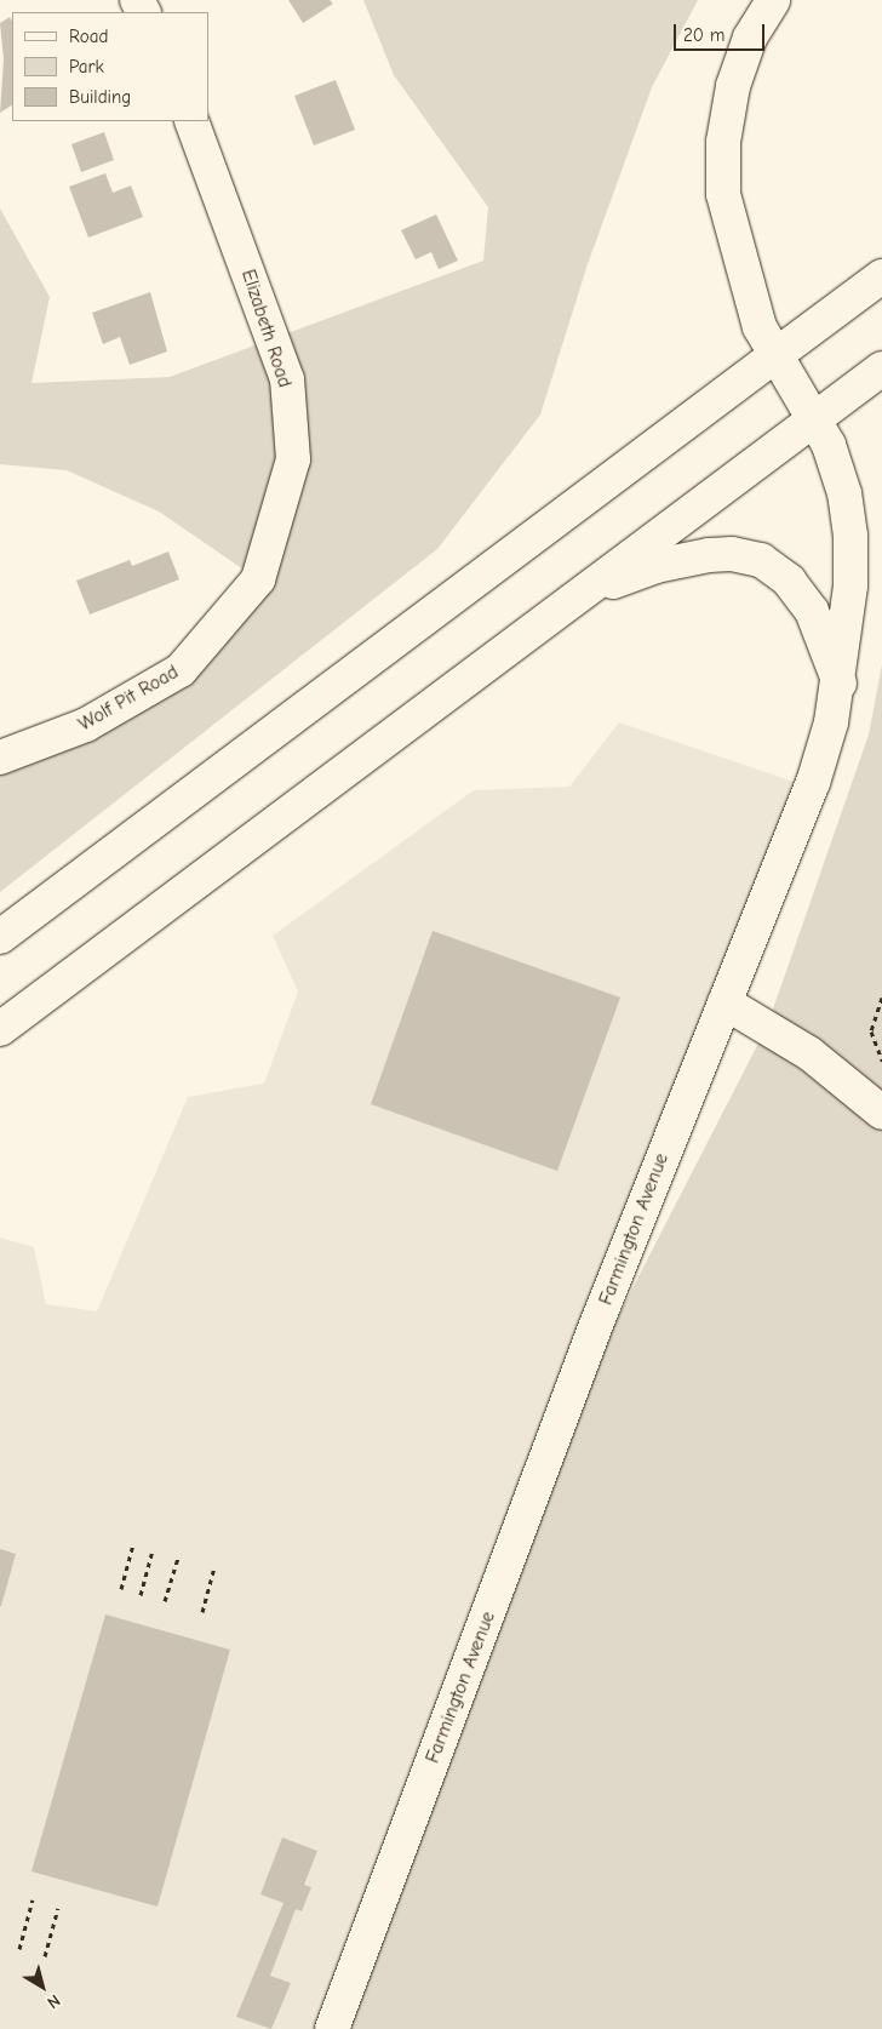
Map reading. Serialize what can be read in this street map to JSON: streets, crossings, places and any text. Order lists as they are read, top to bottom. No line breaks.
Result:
{"streets":{"main road":["Elizabeth Road","Wolf Pit Road","Farmington Avenue"]},"crossings":[["Elizabeth Road","Wolf Pit Road"]],"legend":["Road","Park","Building"],"scale_bar":"20 m","north":"bottom right"}
